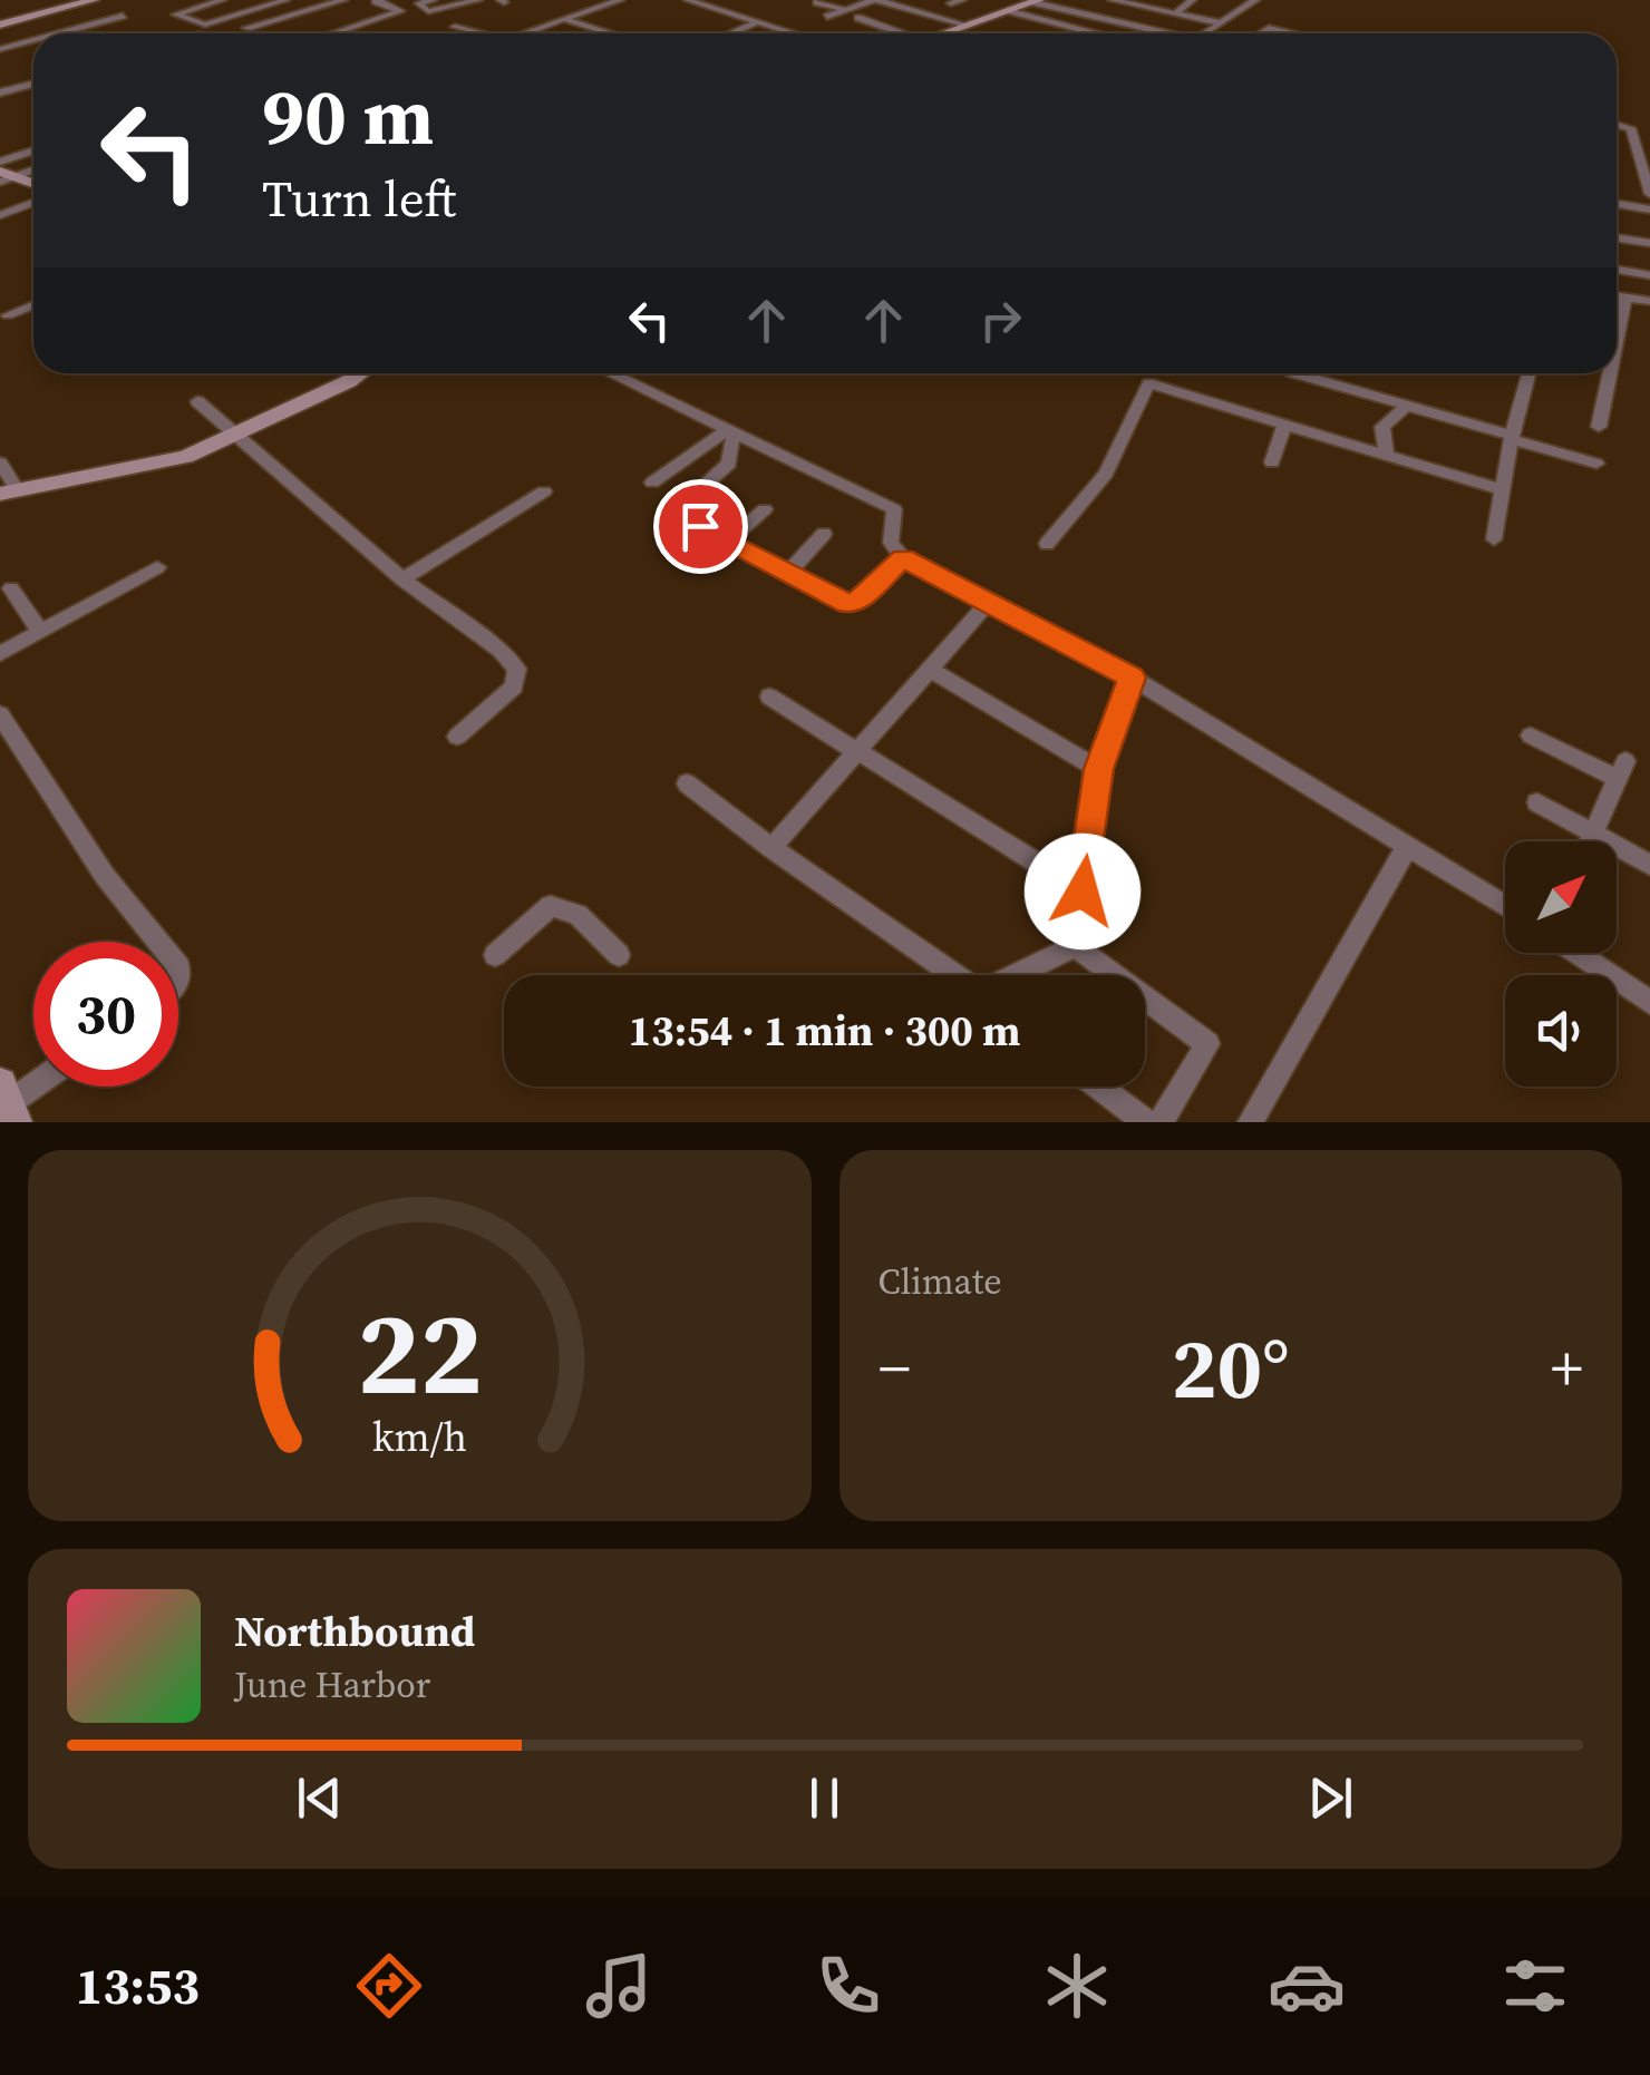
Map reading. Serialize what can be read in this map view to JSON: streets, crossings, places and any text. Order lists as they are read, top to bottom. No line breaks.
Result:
{"north":"top right","page":{"turn":["90 m","Turn left"],"limit":"30","trip":"13:54 · 1 min · 300 m","tile":"Climate","heat":["−","20°","+"],"song":["Northbound","June Harbor"],"tabs":"13:53","gauge":["22","km/h"]}}
